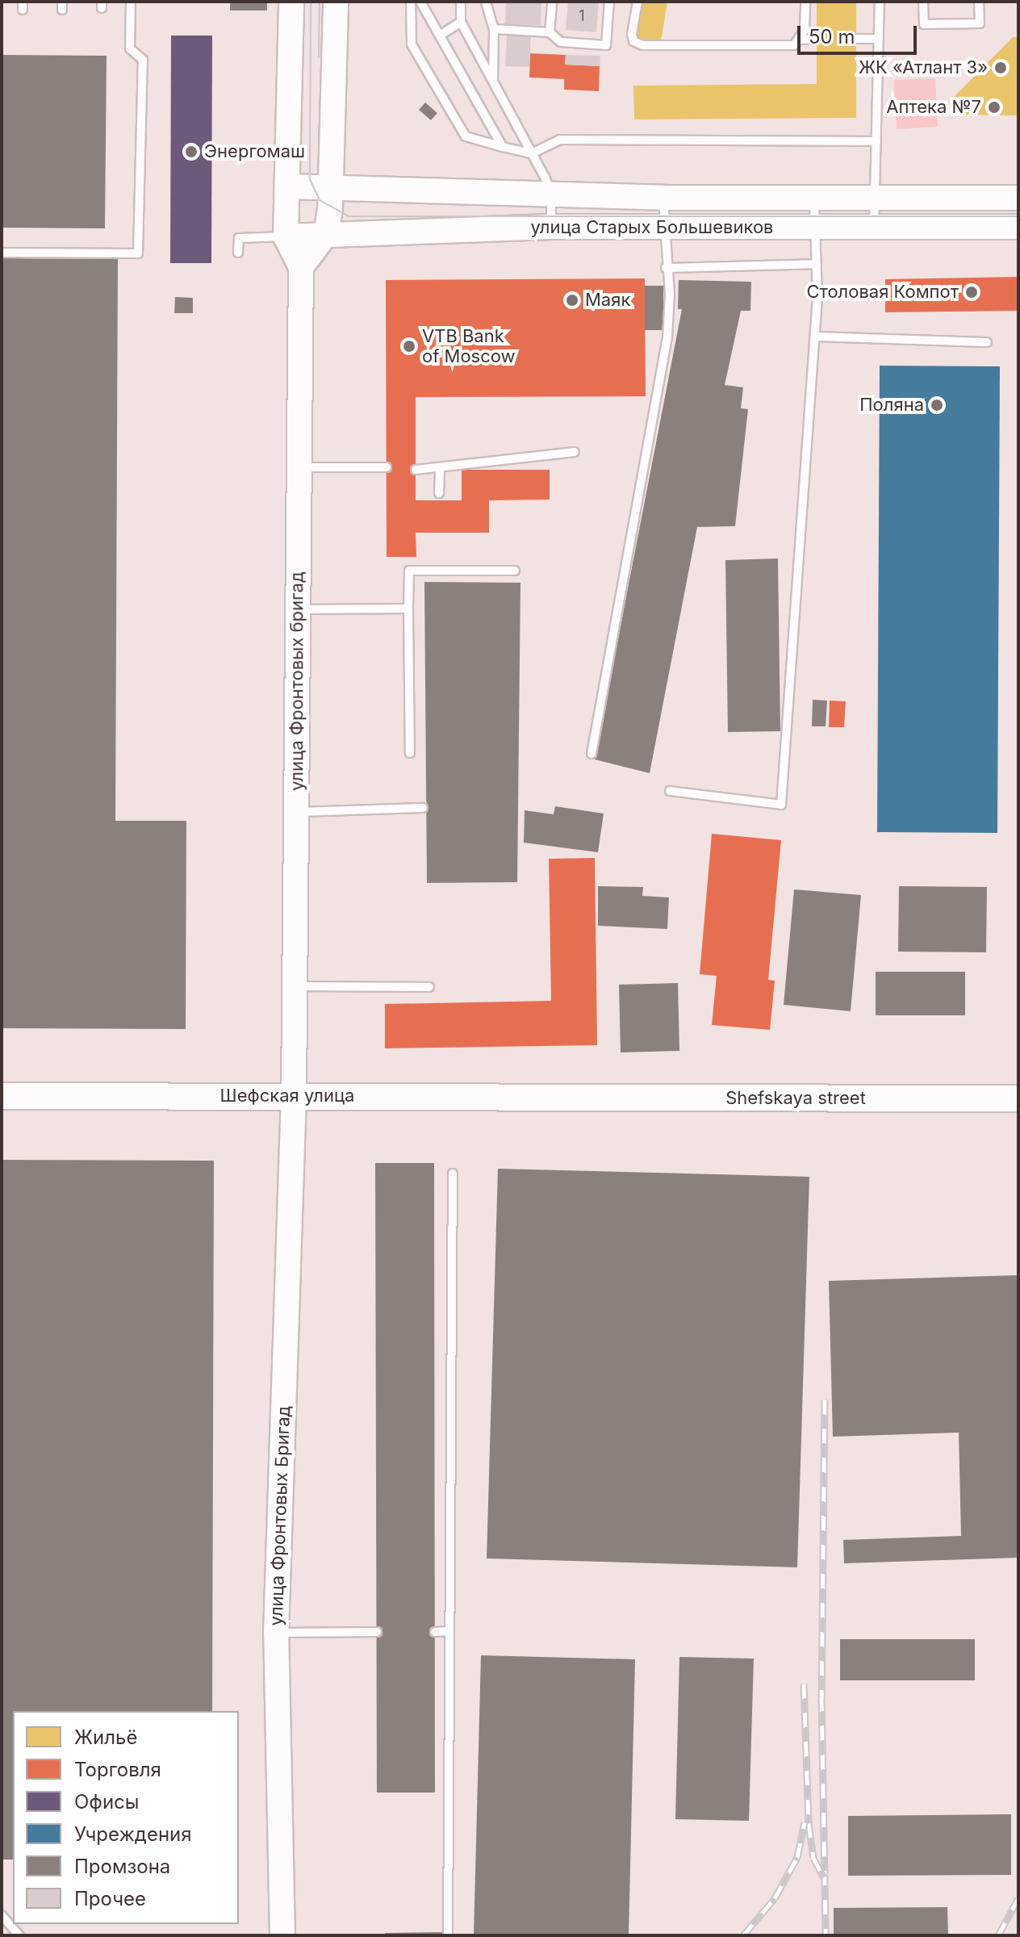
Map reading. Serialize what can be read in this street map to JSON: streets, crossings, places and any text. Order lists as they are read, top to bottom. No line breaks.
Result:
{"streets":{"main road":["улица Старых Большевиков","улица Фронтовых бригад","Шефская улица","улица Фронтовых Бригад"]},"crossings":[["улица Старых Большевиков","улица Фронтовых бригад"],["улица Фронтовых бригад","Шефская улица"],["улица Фронтовых бригад","улица Фронтовых Бригад"],["Шефская улица","улица Фронтовых Бригад"]],"places":["ЖК «Атлант 3»","Аптека №7","Энергомаш","Столовая Компот","Маяк","VTB Bank of Moscow","Поляна"],"house_numbers":["1"],"legend":["Жильё","Торговля","Офисы","Учреждения","Промзона","Прочее"],"scale_bar":"50 m"}
